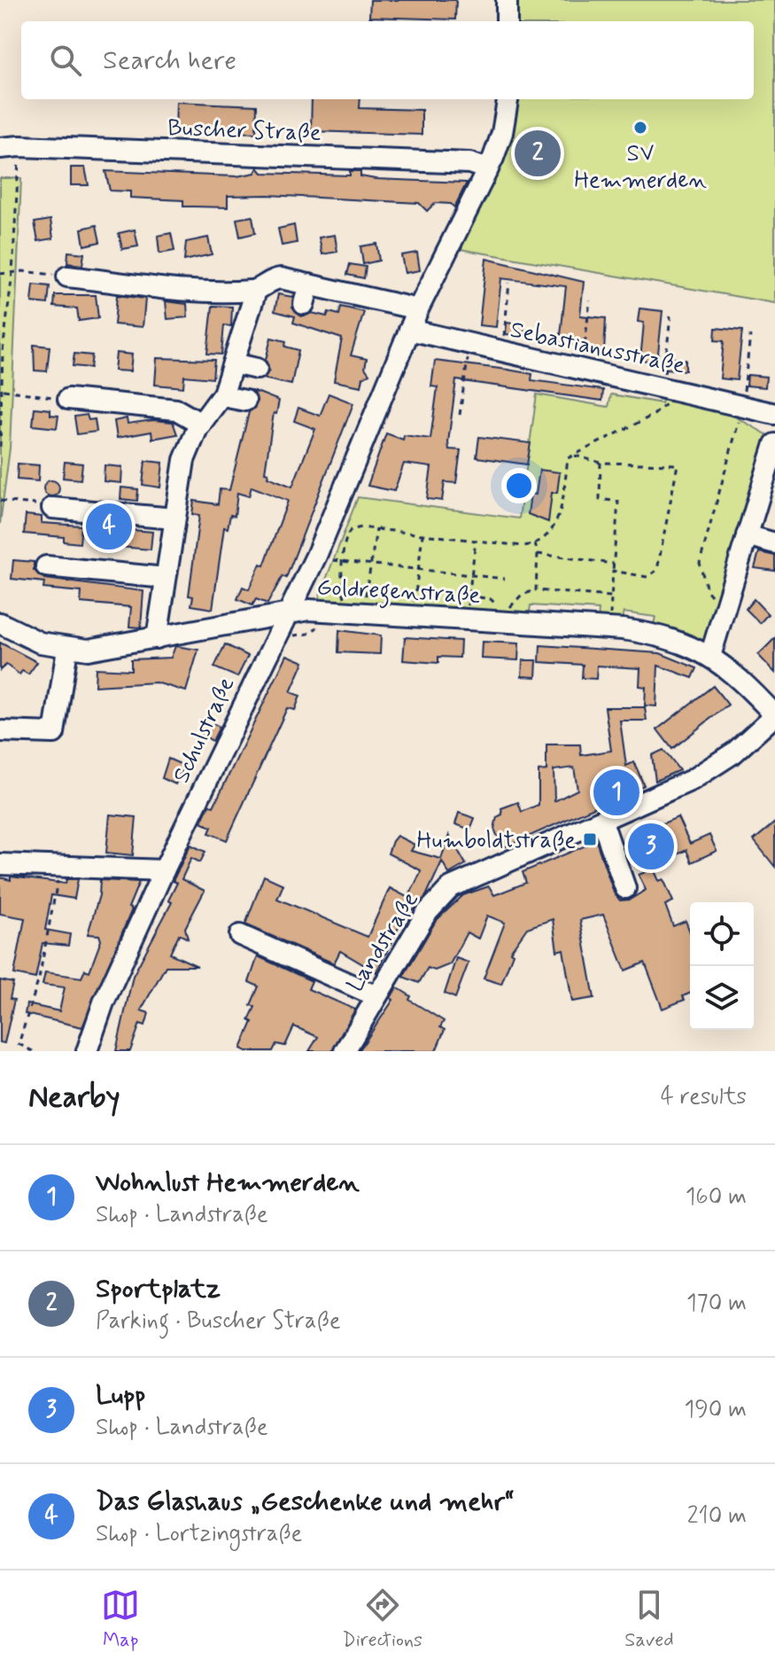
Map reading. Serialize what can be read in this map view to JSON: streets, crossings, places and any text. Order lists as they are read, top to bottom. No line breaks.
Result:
{"streets":{"street":["Buscher Straße","Sebastianusstraße","Goldregenstraße","Schulstraße","Landstraße"]},"crossings":[["Goldregenstraße","Schulstraße"],["Goldregenstraße","Landstraße"]],"places":{"other":["SV Hemmerden"],"transit":["Humboldtstraße"]},"page":{"search":"Search here","pins":["2","4","1","3"],"heading":["Nearby","4 results"],"list":[{"mark":"1","name":"Wohnlust Hemmerden","note":"Shop · Landstraße","value":"160 m"},{"mark":"2","name":"Sportplatz","note":"Parking · Buscher Straße","value":"170 m"},{"mark":"3","name":"Lupp","note":"Shop · Landstraße","value":"190 m"},{"mark":"4","name":"Das Glashaus „Geschenke und mehr“","note":"Shop · Lortzingstraße","value":"210 m"}],"nav":["Map","Directions","Saved"]}}
